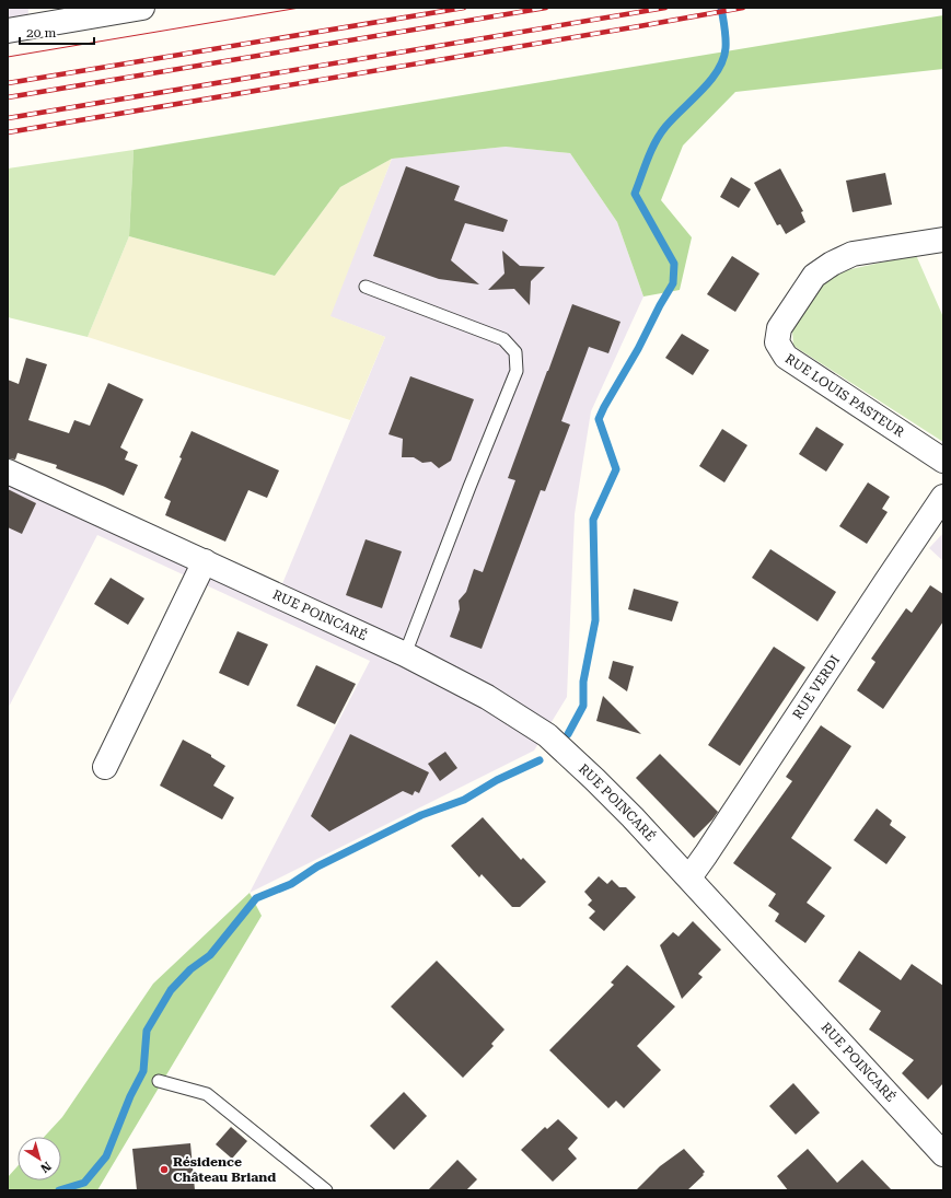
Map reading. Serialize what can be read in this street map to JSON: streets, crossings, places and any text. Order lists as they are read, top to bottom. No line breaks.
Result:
{"streets":{"street":["RUE LOUIS PASTEUR","RUE POINCARÉ","RUE VERDI"]},"crossings":[["RUE POINCARÉ","RUE VERDI"]],"places":["Résidence Château Briand"],"scale_bar":"20 m","north":"bottom right"}
